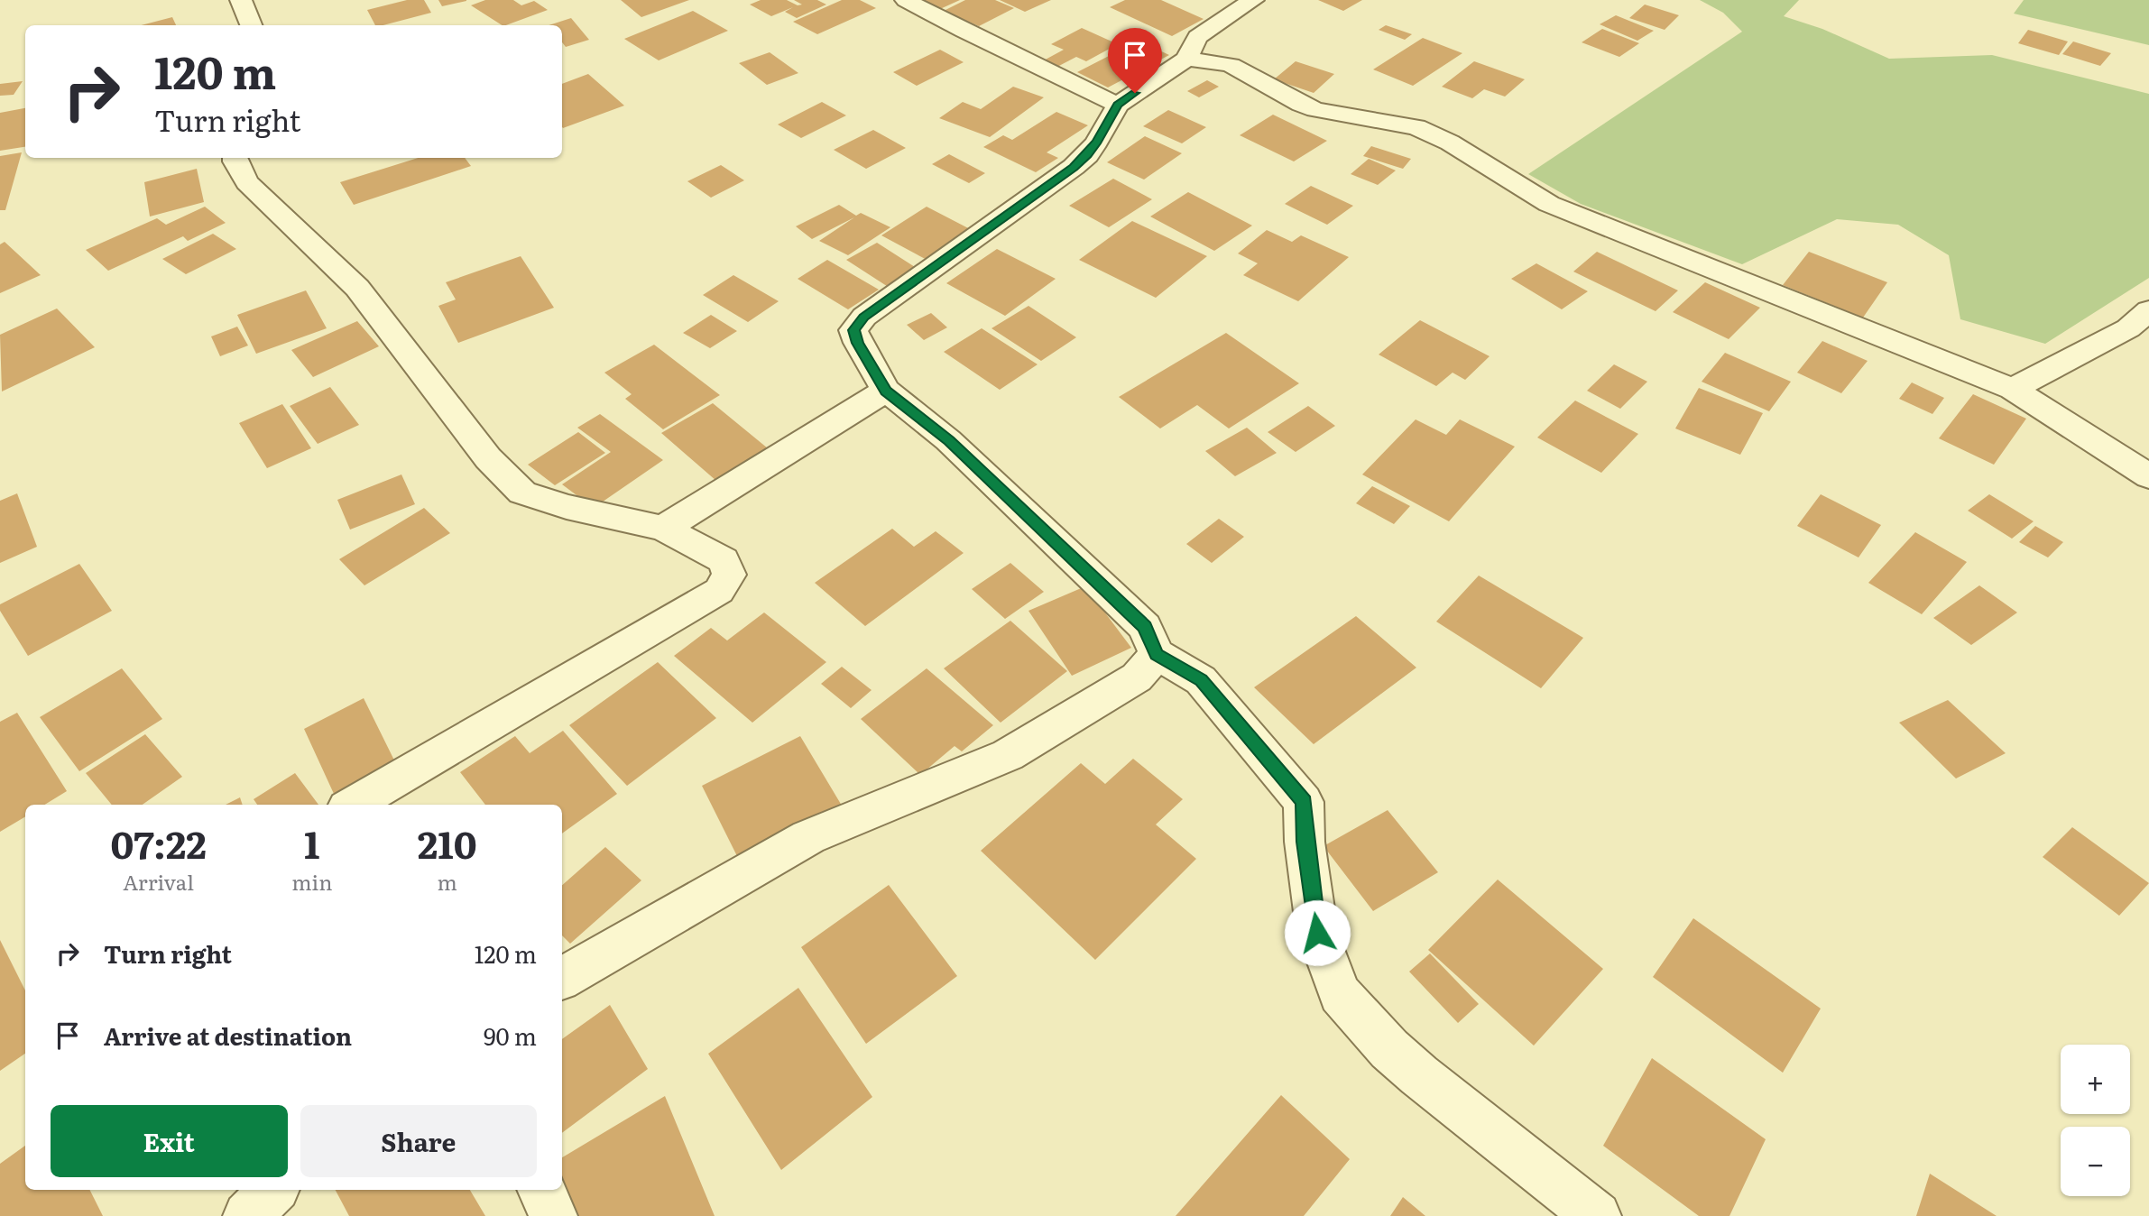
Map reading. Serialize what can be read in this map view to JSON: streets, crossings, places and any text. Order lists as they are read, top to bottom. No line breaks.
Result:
{"page":{"turn":["120 m","Turn right"],"eta":["07:22","Arrival","1","min","210","m"],"list":[{"name":"Turn right","value":"120 m"},{"name":"Arrive at destination","value":"90 m"}],"map_buttons":["+","−"],"buttons":["Exit","Share"]}}
